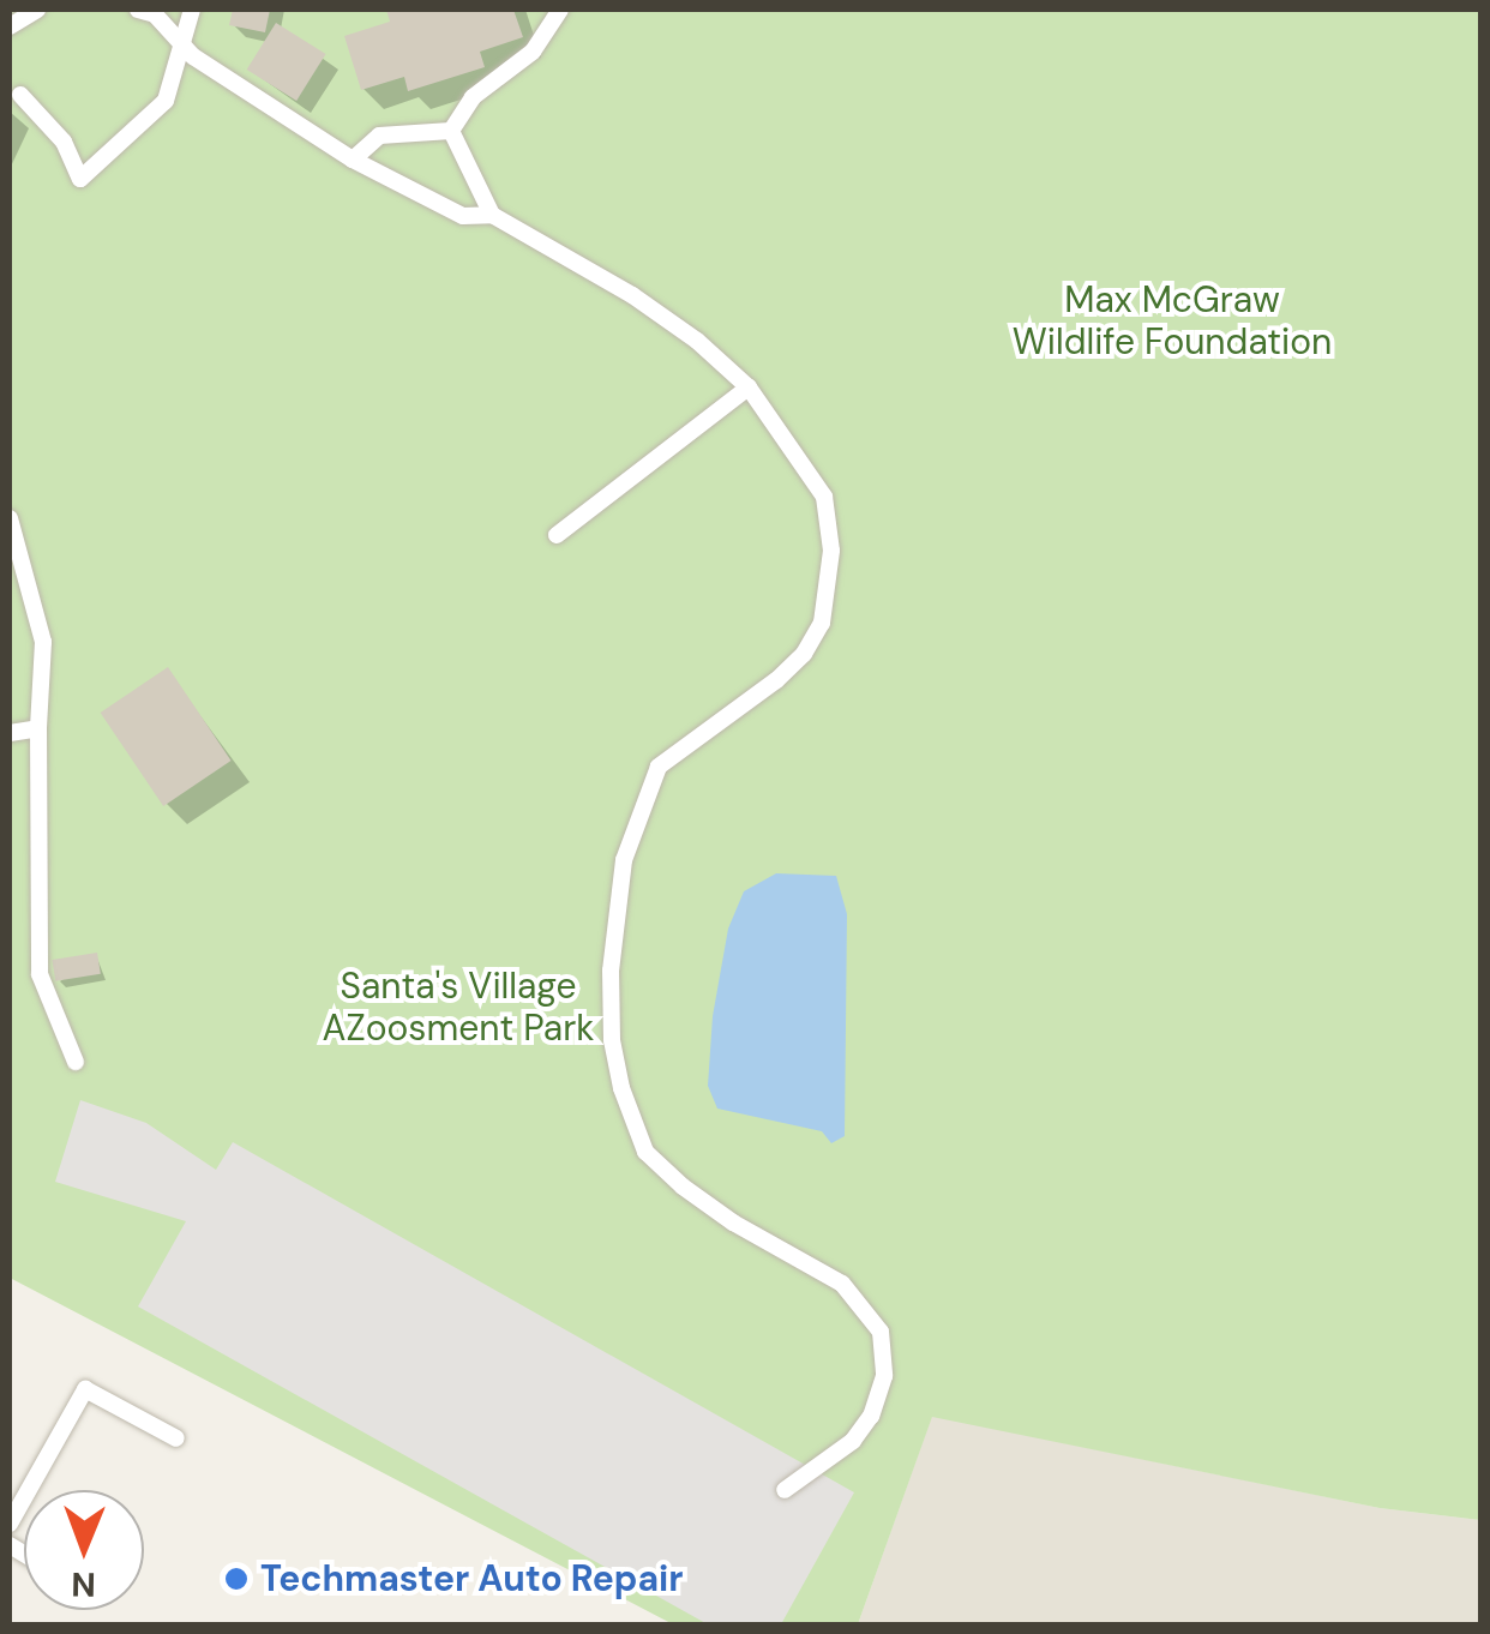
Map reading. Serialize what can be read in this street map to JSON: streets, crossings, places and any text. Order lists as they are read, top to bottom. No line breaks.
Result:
{"parks":["Max McGraw Wildlife Foundation","Santa's Village AZoosment Park"],"places":["Techmaster Auto Repair"],"north":"bottom"}
